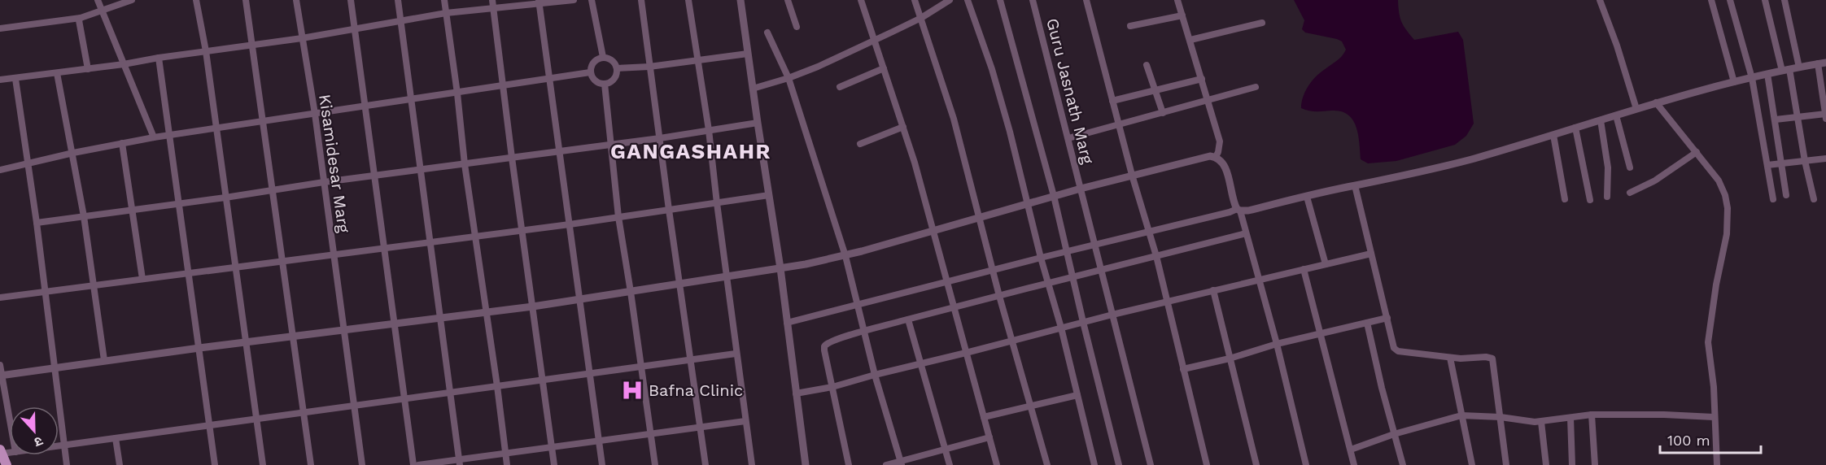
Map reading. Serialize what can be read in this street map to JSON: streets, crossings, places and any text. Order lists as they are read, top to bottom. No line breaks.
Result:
{"streets":{"street":["Guru Jasnath Marg","Kisamidesar Marg"]},"districts":["GANGASHAHR"],"places":{"hospital":["Bafna Clinic"]},"scale_bar":"100 m","north":"bottom"}
